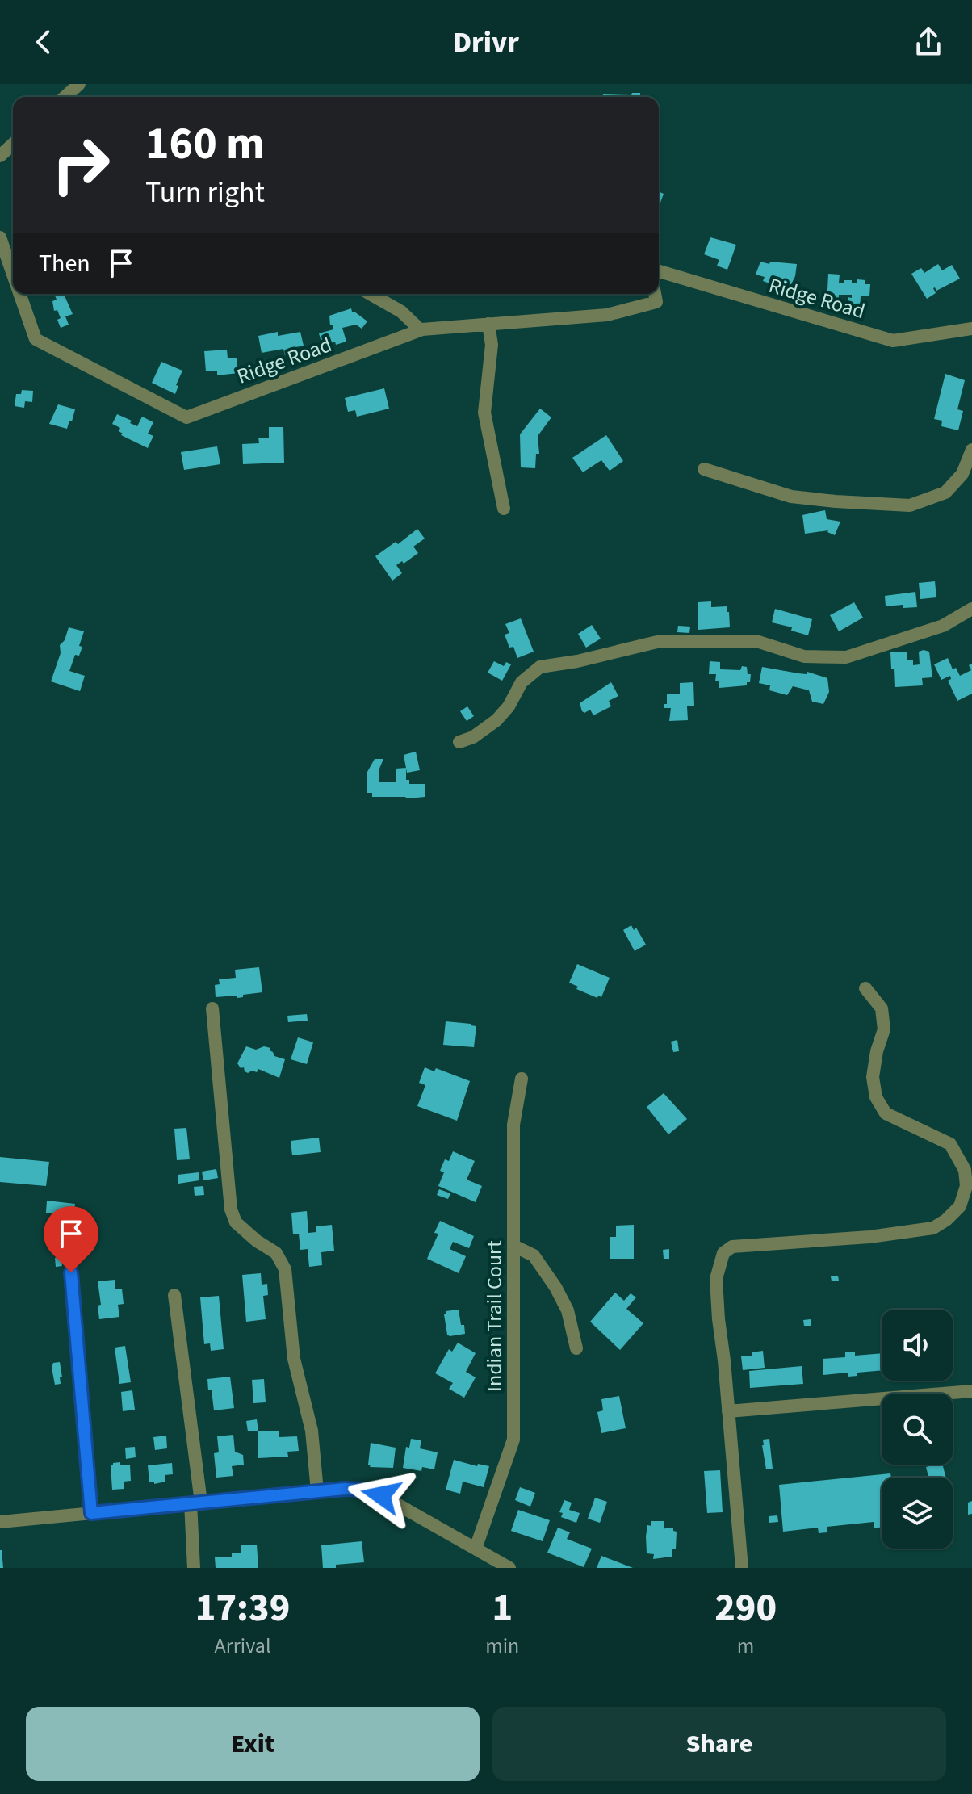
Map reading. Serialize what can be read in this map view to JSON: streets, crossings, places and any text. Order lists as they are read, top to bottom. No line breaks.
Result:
{"streets":{"street":["Ridge Road","Indian Trail Court"]},"page":{"header":"Drivr","turn":["160 m","Turn right"],"then":"Then","eta":["17:39","Arrival","1","min","290","m"],"buttons":["Exit","Share"]}}
